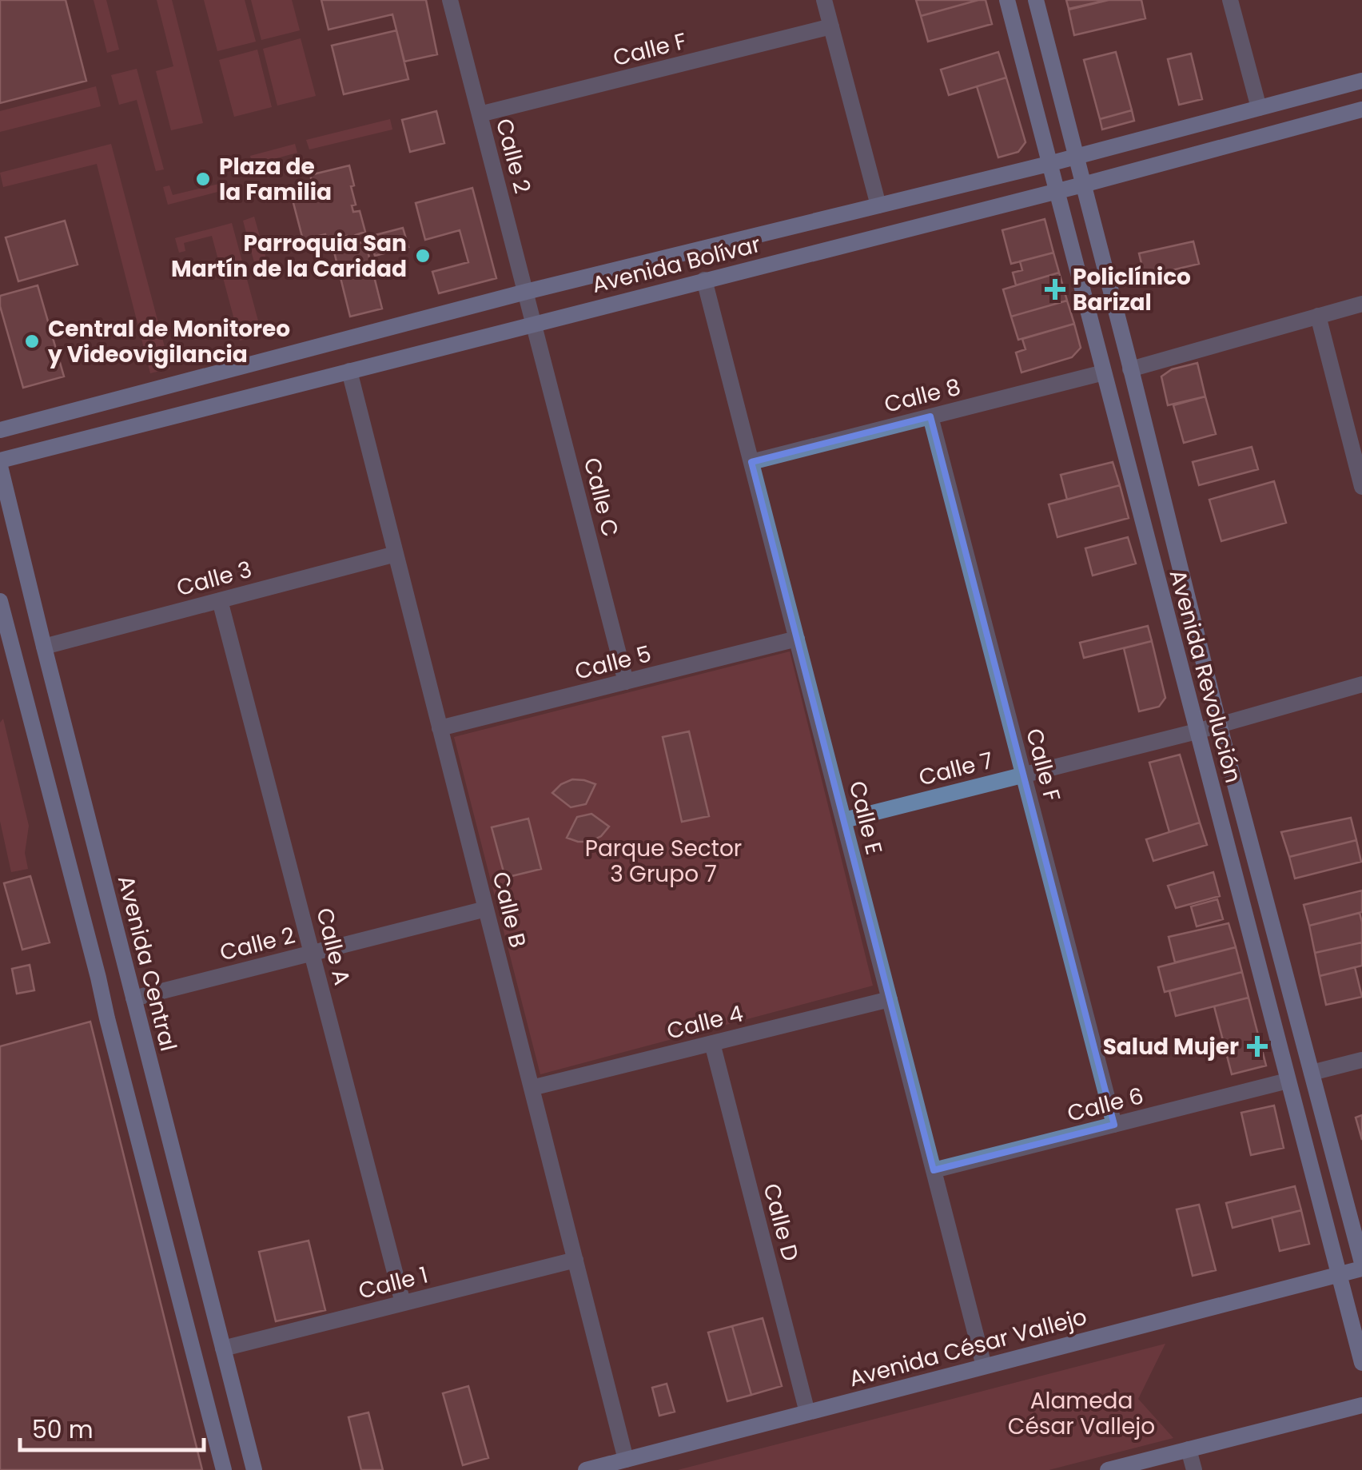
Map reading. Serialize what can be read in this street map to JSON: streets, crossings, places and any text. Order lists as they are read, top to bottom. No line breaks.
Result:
{"streets":{"street":["Calle F","Calle 2","Avenida Bolívar","Calle 8","Calle C","Calle 3","Calle 5","Avenida Revolución","Calle 7","Calle E","Calle B","Calle A","Avenida Central","Calle 4","Calle 6","Calle D","Calle 1","Avenida César Vallejo"]},"crossings":[["Calle F","Calle 2"],["Calle F","Calle 8"],["Calle F","Calle 7"],["Calle F","Calle 6"],["Calle 2","Avenida Bolívar"],["Calle 2","Calle C"],["Calle 2","Calle B"],["Calle 2","Calle A"],["Calle 2","Avenida Central"],["Avenida Bolívar","Calle C"],["Avenida Bolívar","Avenida Revolución"],["Avenida Bolívar","Calle E"],["Avenida Bolívar","Calle B"],["Avenida Bolívar","Avenida Central"],["Calle 8","Avenida Revolución"],["Calle 8","Calle E"],["Calle C","Calle 5"],["Calle 3","Calle B"],["Calle 3","Calle A"],["Calle 3","Avenida Central"],["Calle 5","Calle E"],["Calle 5","Calle B"],["Avenida Revolución","Calle 7"],["Avenida Revolución","Calle 6"],["Avenida Revolución","Avenida César Vallejo"],["Calle 7","Calle E"],["Calle E","Calle 4"],["Calle E","Calle 6"],["Calle E","Avenida César Vallejo"],["Calle B","Calle 4"],["Calle B","Calle 1"],["Calle B","Avenida César Vallejo"],["Calle A","Calle 1"],["Avenida Central","Calle 1"],["Calle 4","Calle D"],["Calle D","Avenida César Vallejo"]],"parks":["Parque Sector 3 Grupo 7","Alameda César Vallejo"],"places":{"other":["Plaza de la Familia","Parroquia San Martín de la Caridad","Central de Monitoreo y Videovigilancia"],"health":["Policlínico Barizal","Salud Mujer"]},"scale_bar":"50 m"}
